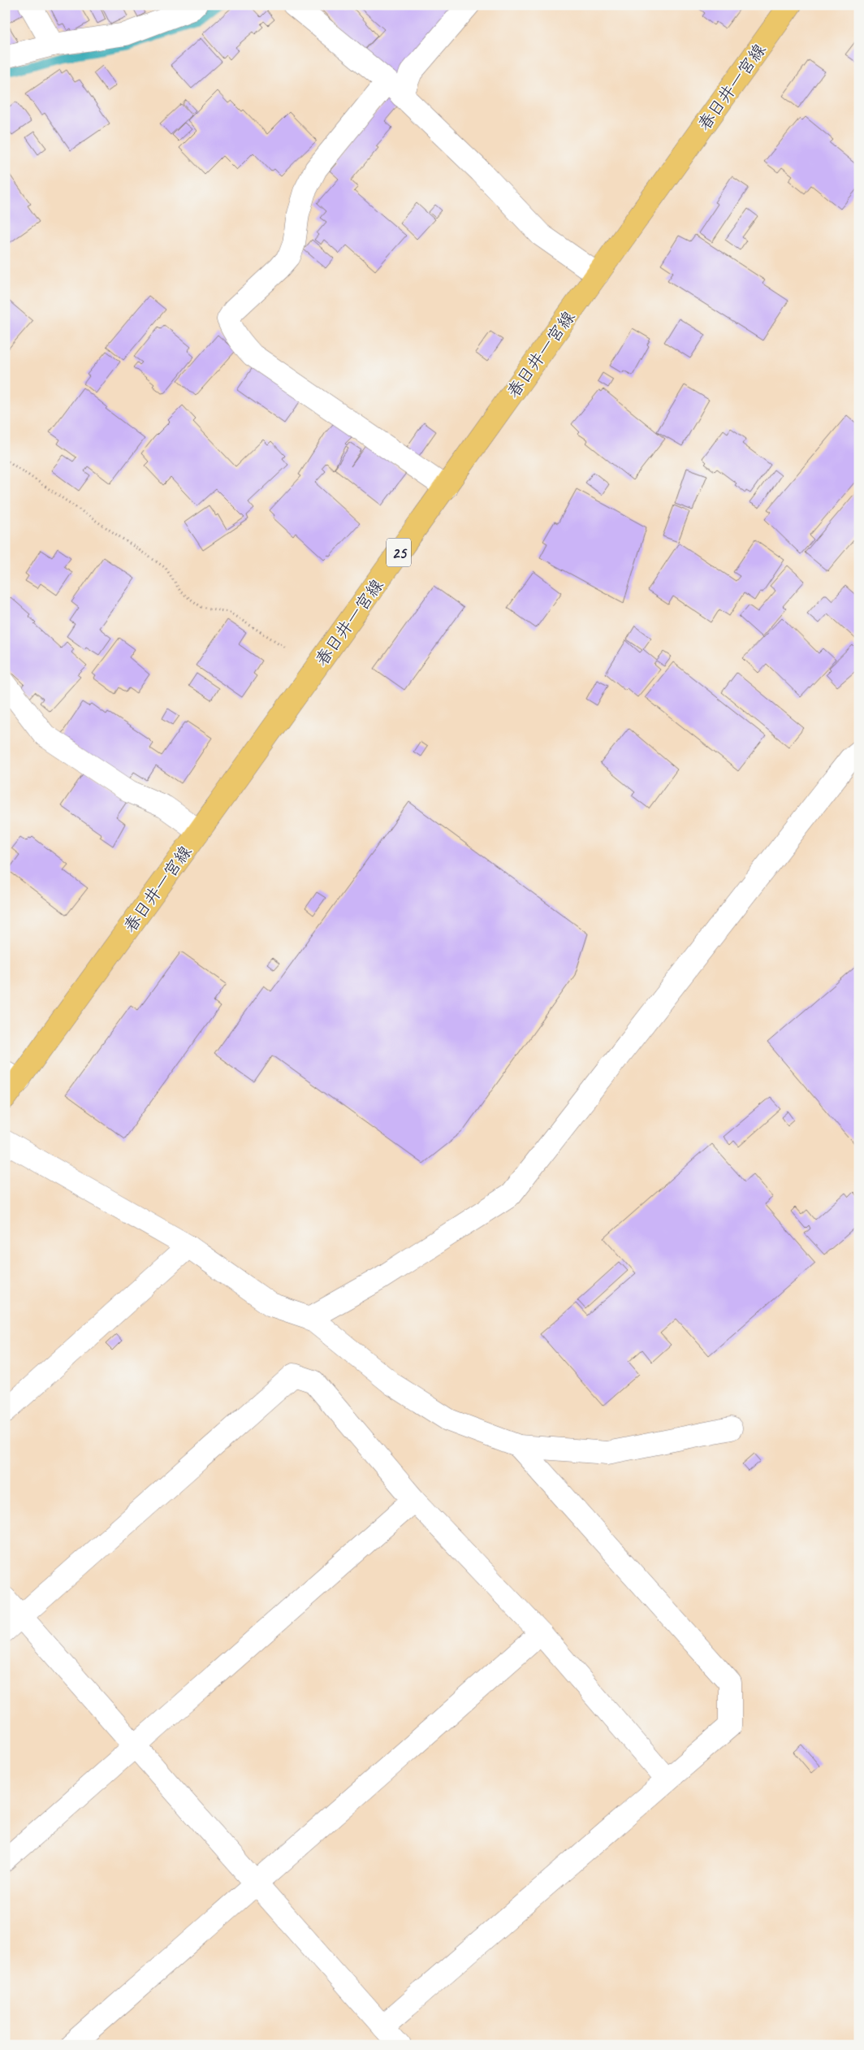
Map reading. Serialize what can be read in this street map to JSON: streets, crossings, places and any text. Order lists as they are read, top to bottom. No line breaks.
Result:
{"streets":{"main road":["春日井一宮線","25"]}}
